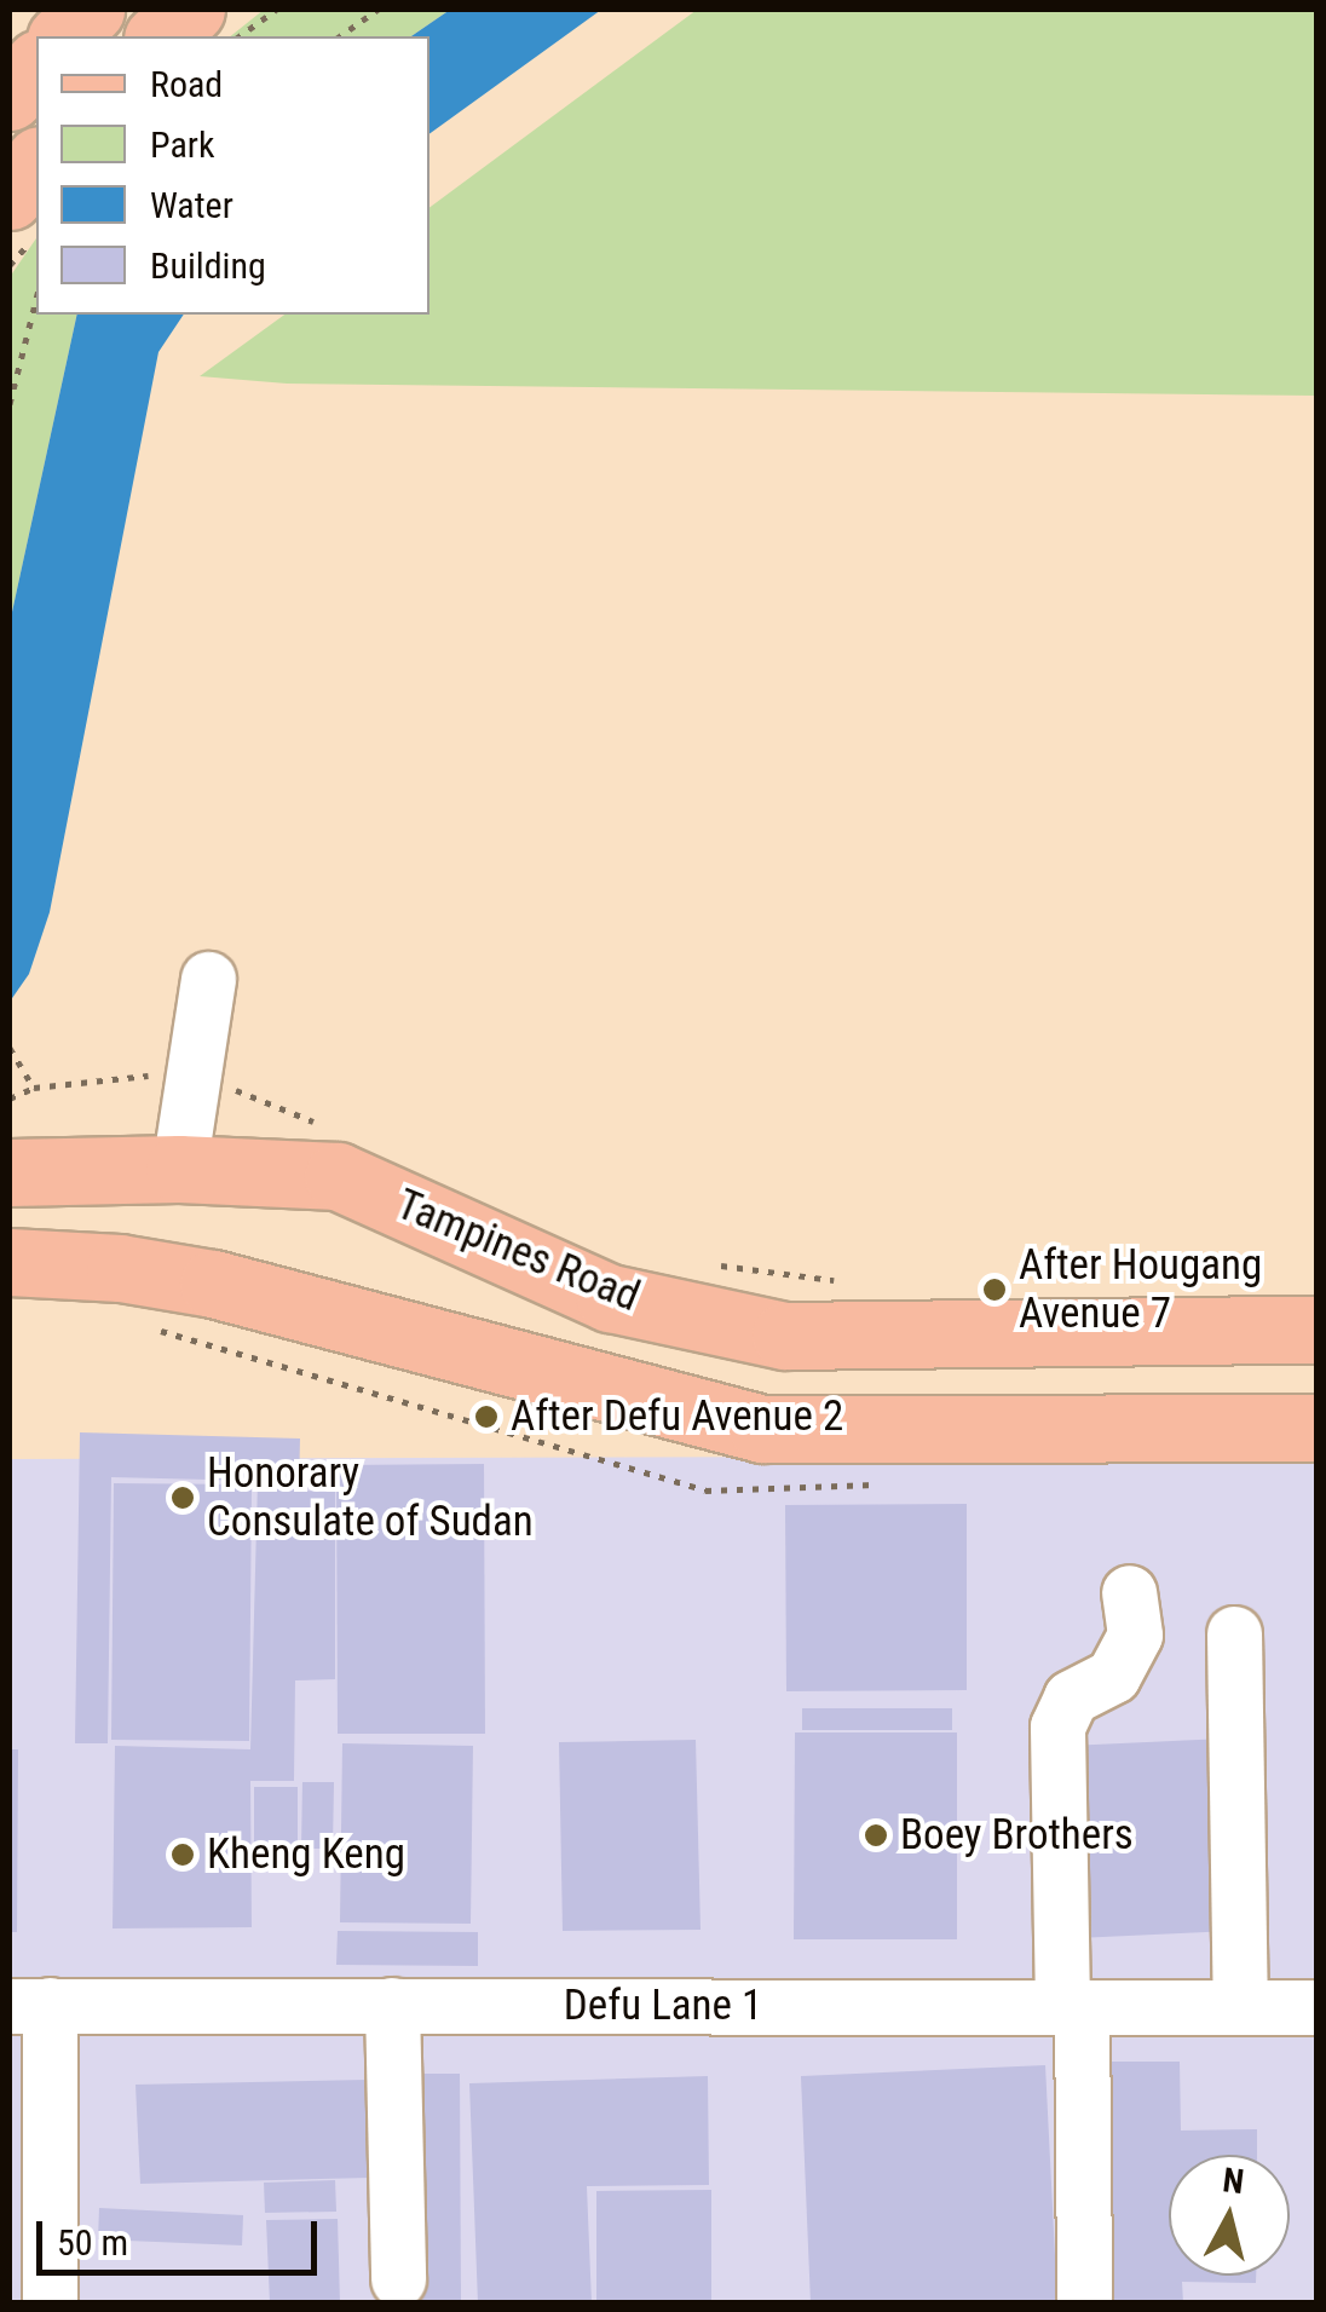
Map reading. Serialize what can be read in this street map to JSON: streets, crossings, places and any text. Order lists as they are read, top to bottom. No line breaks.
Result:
{"streets":{"main road":["Tampines Road"],"street":["Defu Lane 1"]},"places":["After Hougang Avenue 7","After Defu Avenue 2","Honorary Consulate of Sudan","Boey Brothers","Kheng Keng"],"legend":["Road","Park","Water","Building"],"scale_bar":"50 m","north":"top"}
